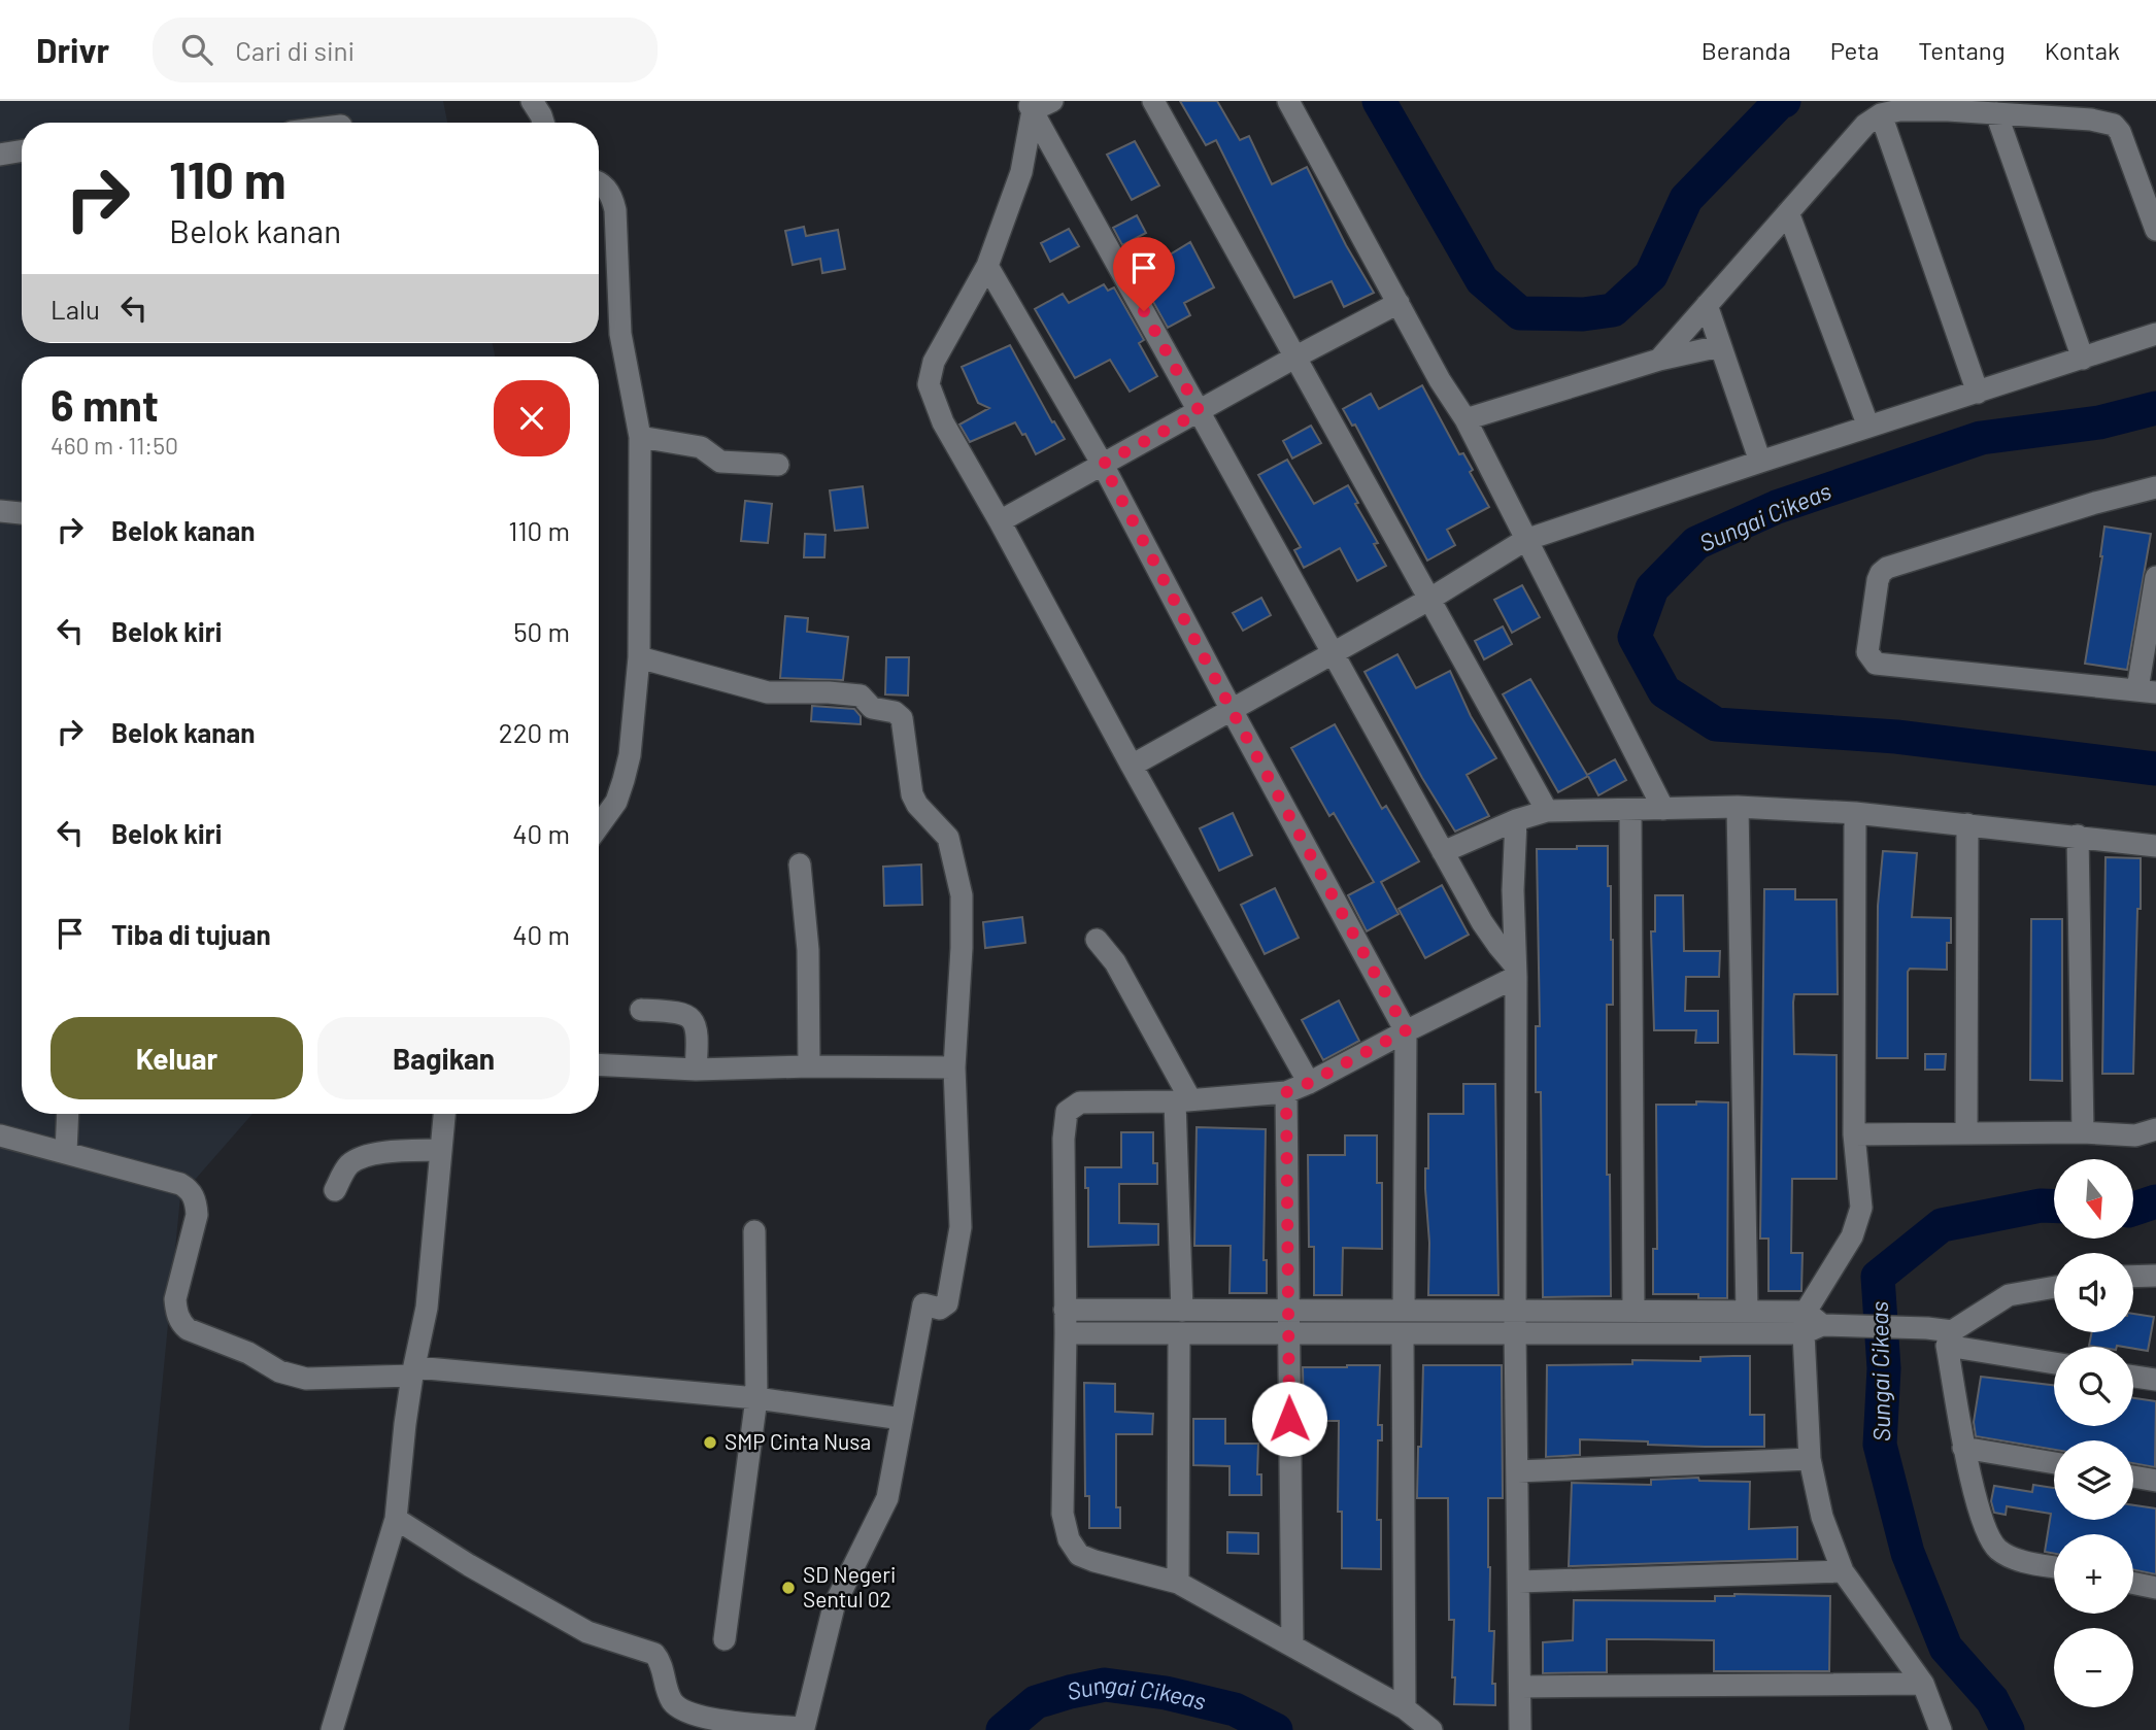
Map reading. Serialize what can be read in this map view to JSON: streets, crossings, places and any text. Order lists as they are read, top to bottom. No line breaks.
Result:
{"water":["Sungai Cikeas"],"places":["SMP Cinta Nusa","SD Negeri Sentul 02"],"north":"bottom","page":{"header":"Drivr","search":"Cari di sini","nav":["Beranda","Peta","Tentang","Kontak"],"turn":["110 m","Belok kanan"],"then":"Lalu","heading":["6 mnt","460 m · 11:50"],"list":[{"name":"Belok kanan","value":"110 m"},{"name":"Belok kiri","value":"50 m"},{"name":"Belok kanan","value":"220 m"},{"name":"Belok kiri","value":"40 m"},{"name":"Tiba di tujuan","value":"40 m"}],"buttons":["Keluar","Bagikan"],"map_buttons":["+","−"]}}
